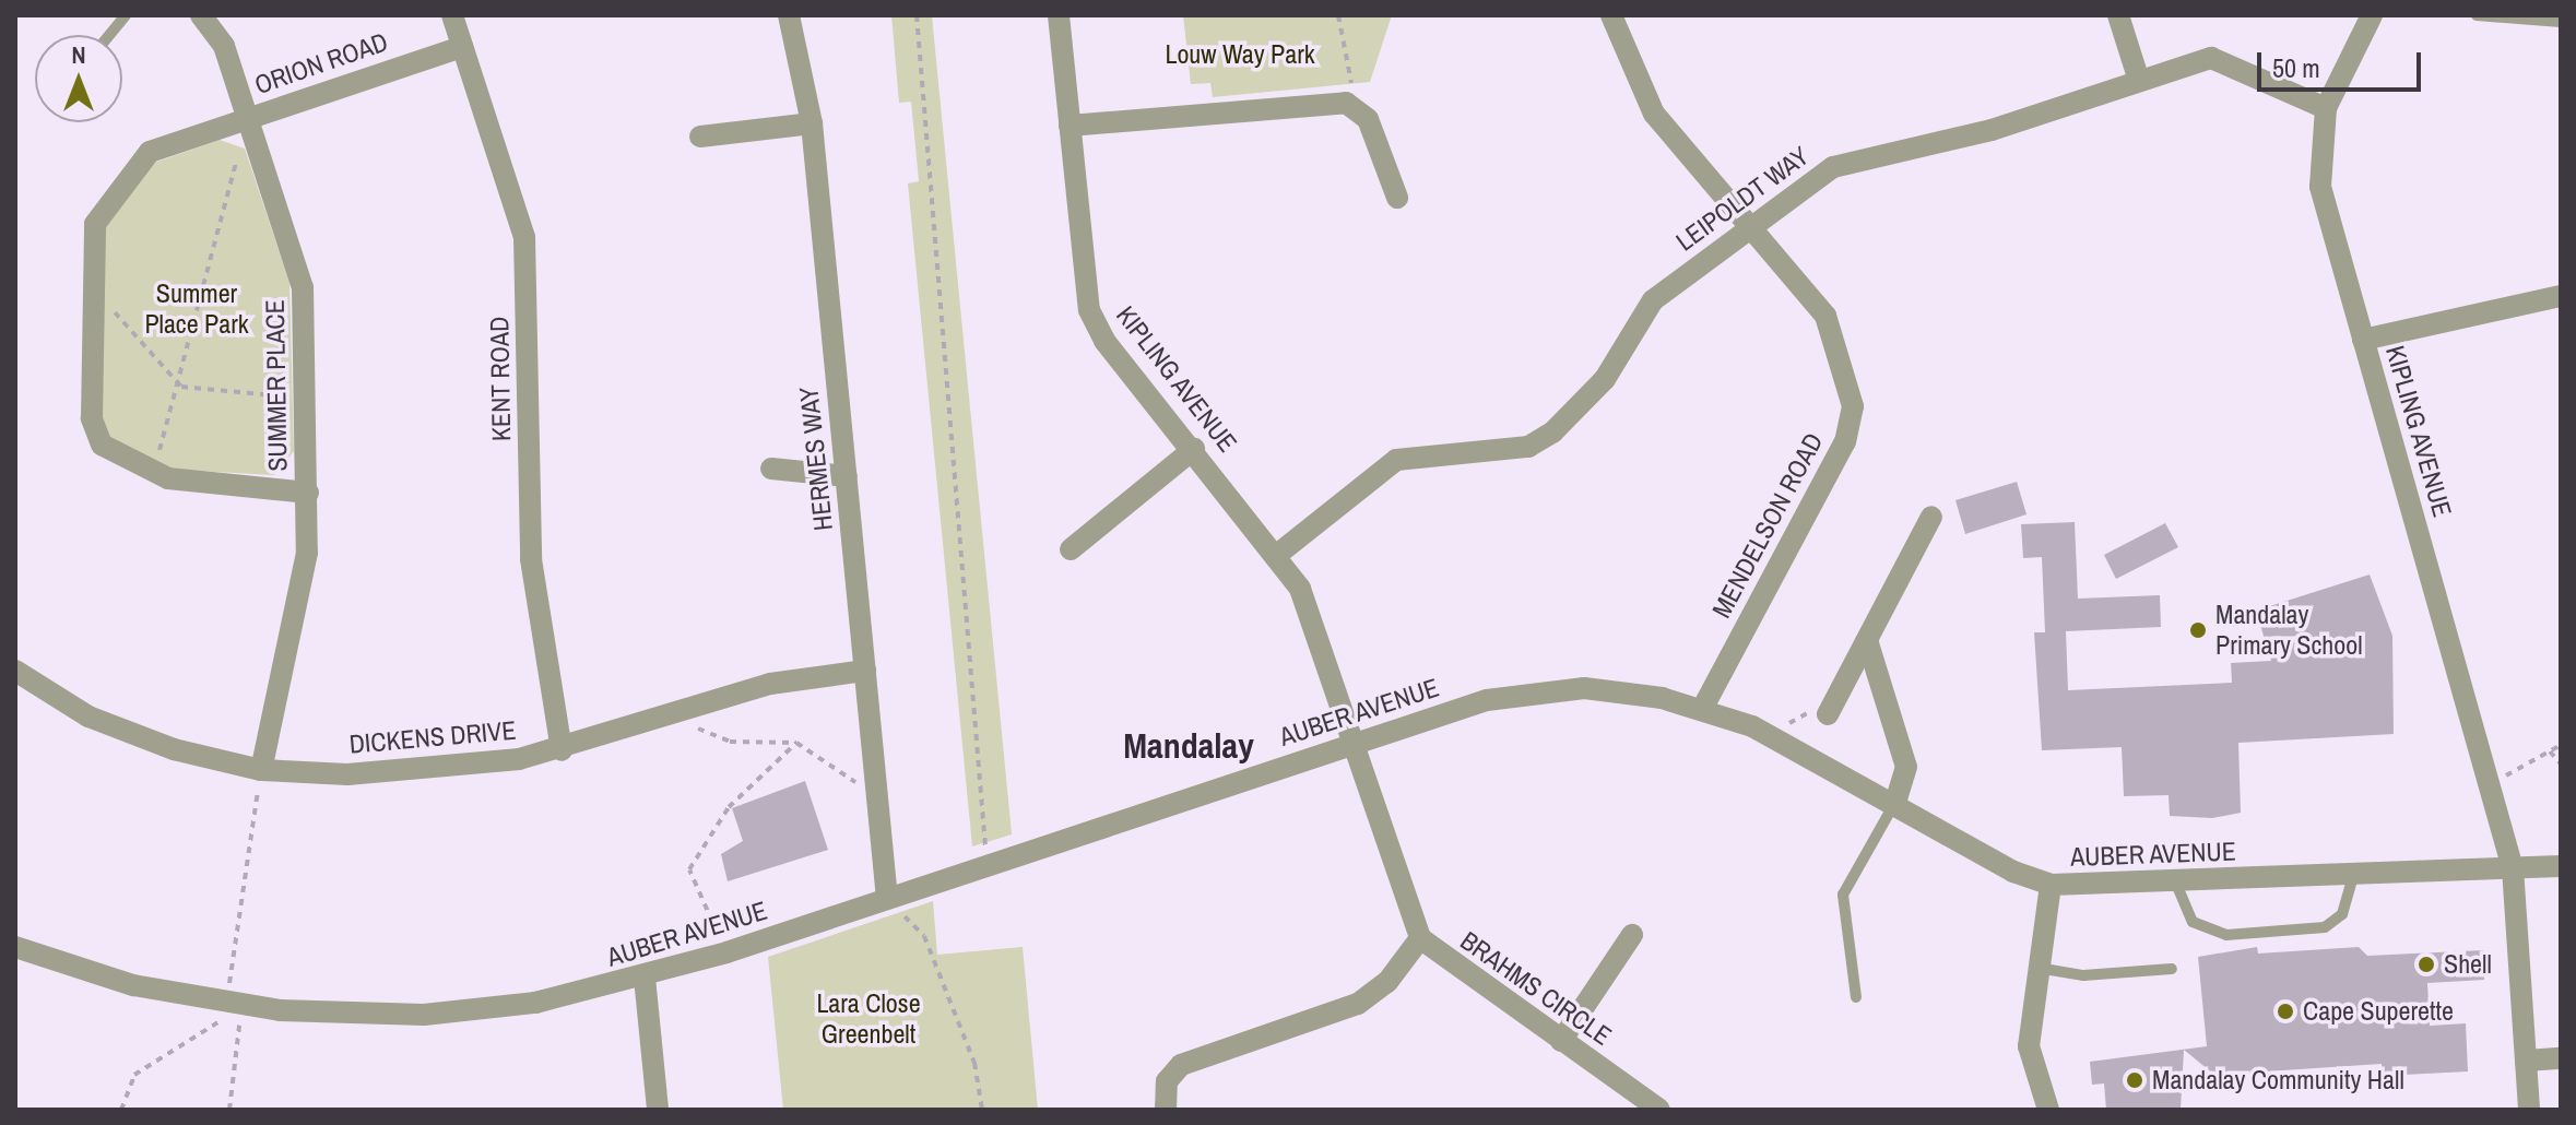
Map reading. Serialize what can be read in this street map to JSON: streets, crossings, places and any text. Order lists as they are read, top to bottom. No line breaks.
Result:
{"streets":{"street":["ORION ROAD","LEIPOLDT WAY","KENT ROAD","KIPLING AVENUE","SUMMER PLACE","HERMES WAY","MENDELSON ROAD","AUBER AVENUE","DICKENS DRIVE","BRAHMS CIRCLE"]},"crossings":[["ORION ROAD","KENT ROAD"],["ORION ROAD","SUMMER PLACE"],["LEIPOLDT WAY","KIPLING AVENUE"],["LEIPOLDT WAY","MENDELSON ROAD"],["KENT ROAD","DICKENS DRIVE"],["KIPLING AVENUE","AUBER AVENUE"],["KIPLING AVENUE","BRAHMS CIRCLE"],["SUMMER PLACE","DICKENS DRIVE"],["HERMES WAY","AUBER AVENUE"],["HERMES WAY","DICKENS DRIVE"],["MENDELSON ROAD","AUBER AVENUE"],["AUBER AVENUE","BRAHMS CIRCLE"]],"districts":["Mandalay"],"parks":["Louw Way Park","Summer Place Park","Lara Close Greenbelt"],"places":["Mandalay Primary School","Shell","Cape Superette","Mandalay Community Hall"],"scale_bar":"50 m","north":"top"}
